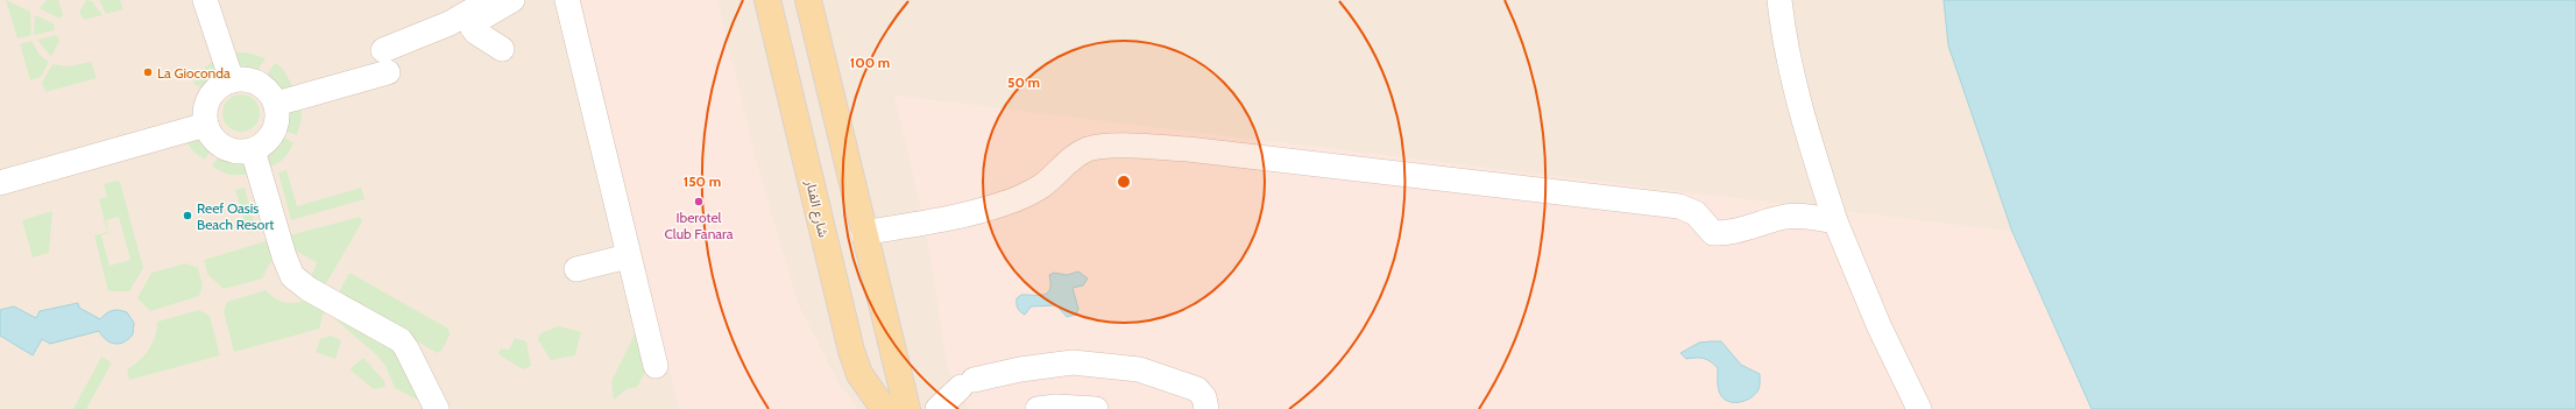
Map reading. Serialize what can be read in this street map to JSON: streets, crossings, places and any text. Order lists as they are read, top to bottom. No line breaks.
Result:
{"streets":{"main road":["شارع الفنار"]},"places":["La Gioconda","Iberotel Club Fanara","Reef Oasis Beach Resort"],"rings":["100 m","50 m","150 m"]}
